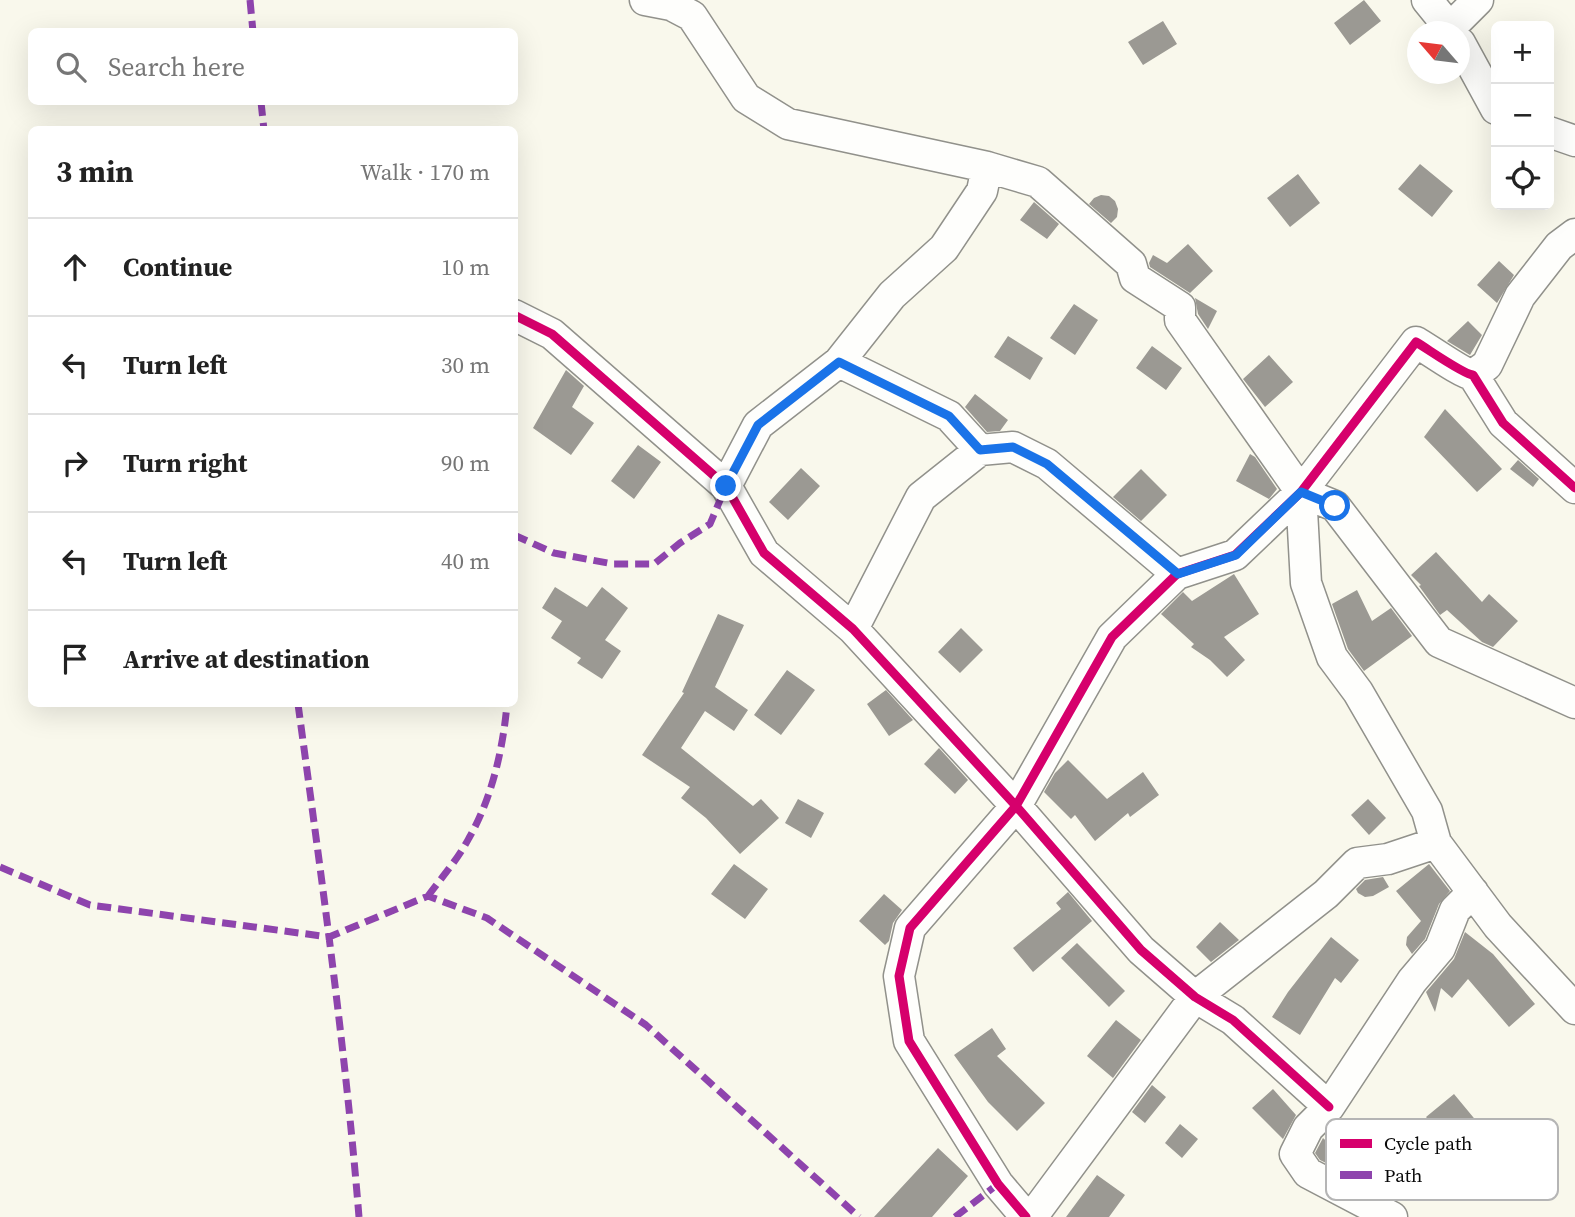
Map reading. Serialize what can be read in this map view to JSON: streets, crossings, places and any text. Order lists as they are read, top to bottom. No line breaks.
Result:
{"legend":["Cycle path","Path"],"north":"top left","page":{"map_buttons":["+","−"],"search":"Search here","heading":["3 min","Walk · 170 m"],"list":[["Continue","10 m"],["Turn left","30 m"],["Turn right","90 m"],["Turn left","40 m"],"Arrive at destination"]}}
